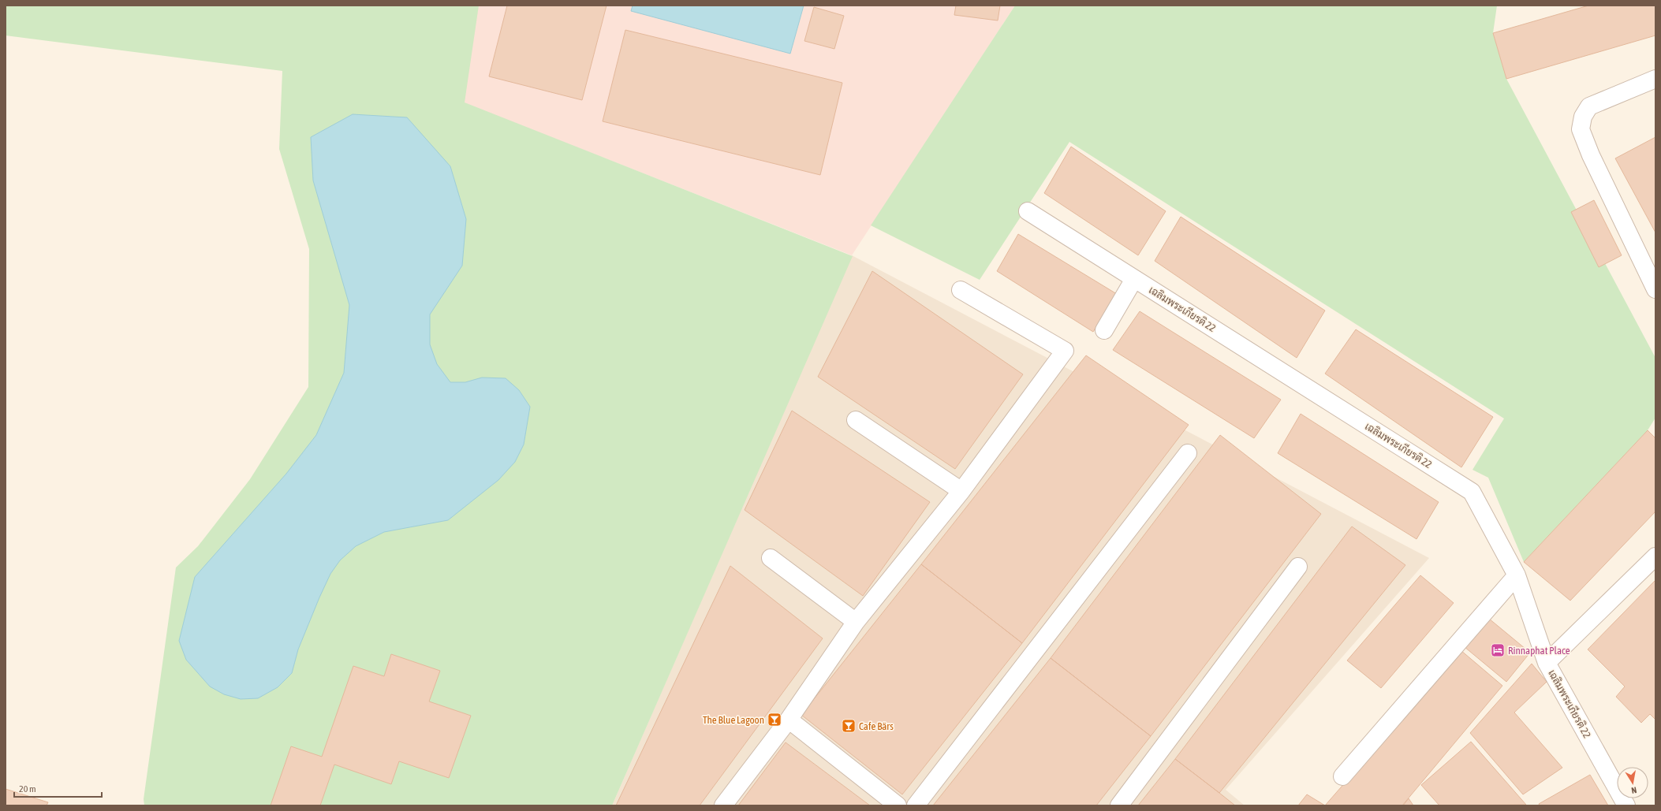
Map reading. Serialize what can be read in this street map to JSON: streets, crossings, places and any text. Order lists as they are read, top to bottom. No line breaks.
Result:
{"streets":{"street":["เฉลิมพระเกียรติ 22"]},"places":{"hotel":["Rinnaphat Place"],"bar":["The Blue Lagoon","Cafe Bärs"]},"scale_bar":"20 m","north":"bottom"}
